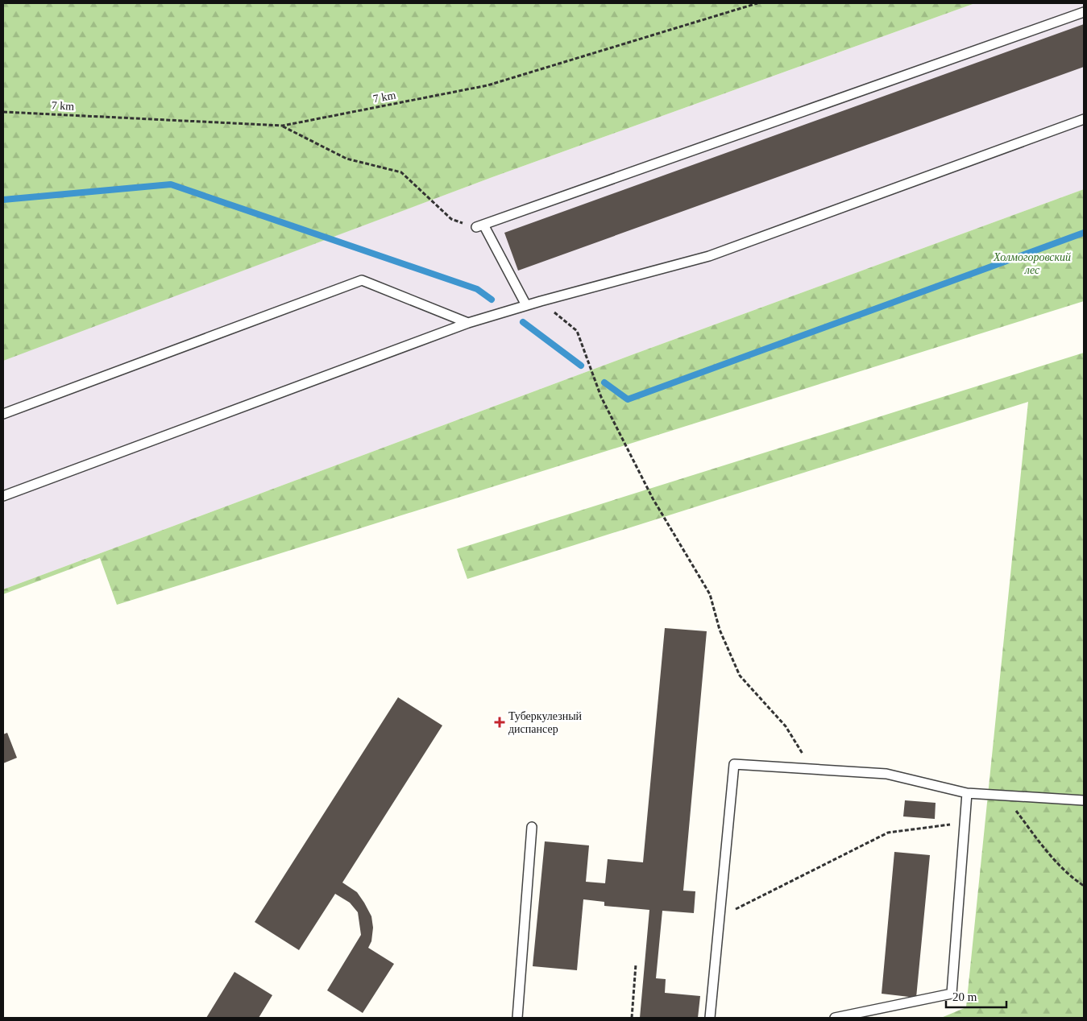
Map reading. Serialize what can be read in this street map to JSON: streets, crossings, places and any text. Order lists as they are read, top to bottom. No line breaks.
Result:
{"streets":{"path":["7 km"]},"parks":["Холмогоровский лес"],"places":{"health":["Туберкулезный диспансер"]},"scale_bar":"20 m"}
